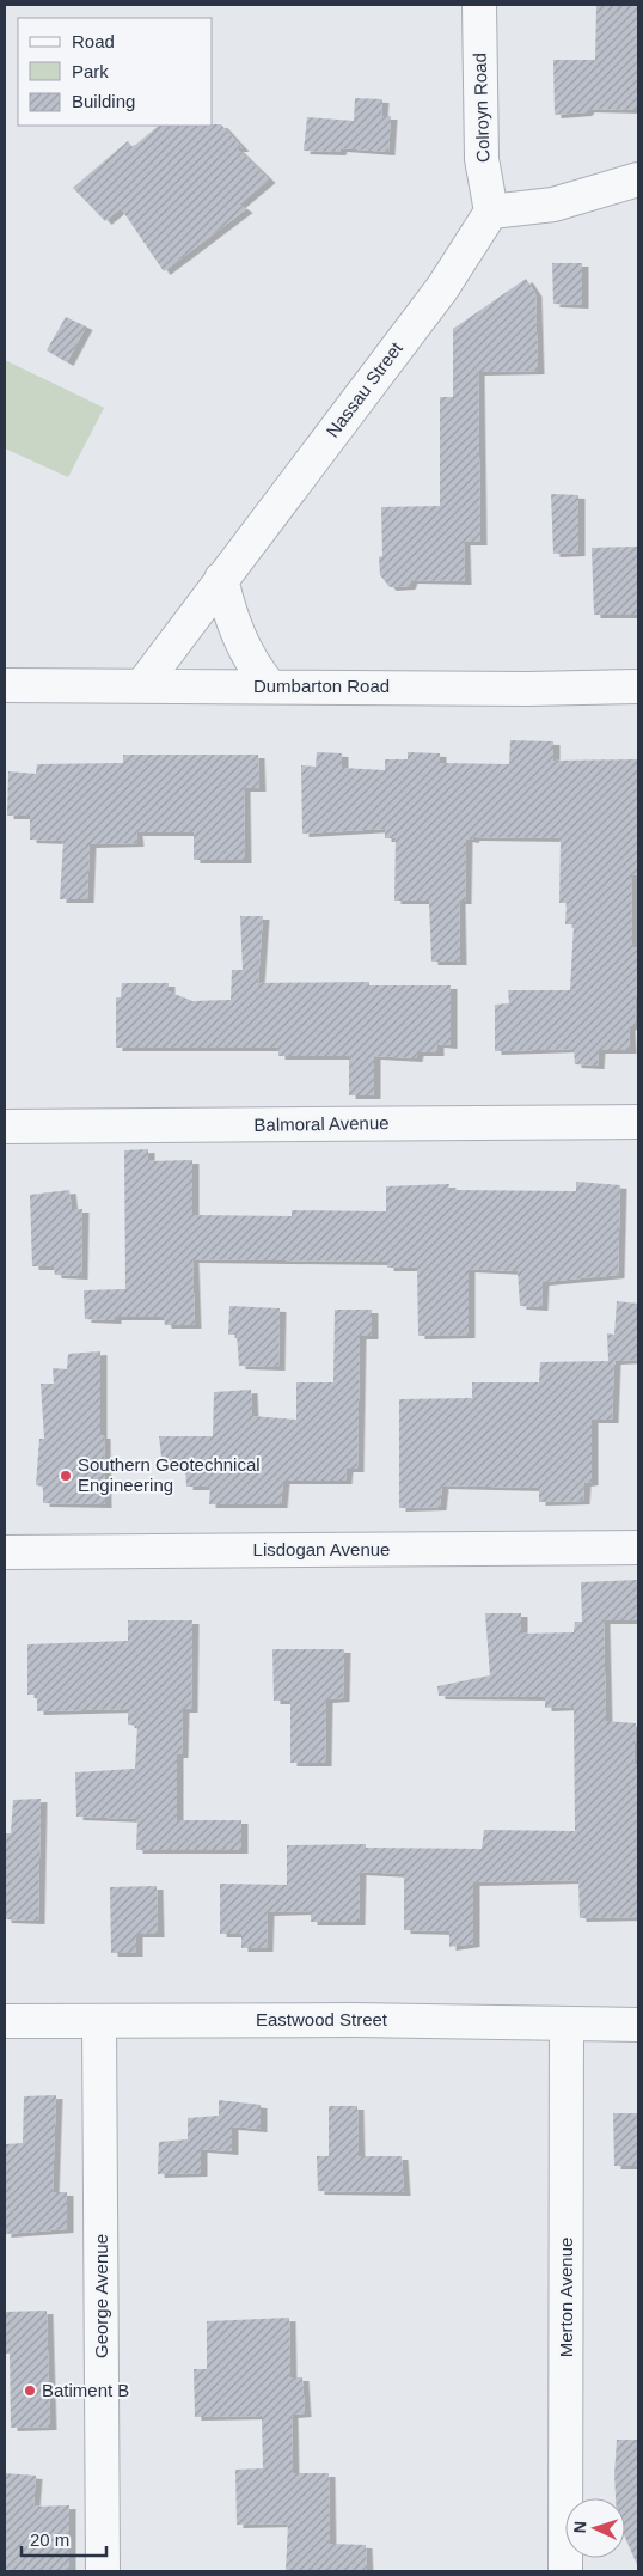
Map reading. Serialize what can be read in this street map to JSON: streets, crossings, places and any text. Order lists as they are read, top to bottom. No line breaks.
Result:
{"streets":{"street":["Colroyn Road","Nassau Street","Dumbarton Road","Balmoral Avenue","Lisdogan Avenue","Eastwood Street","George Avenue","Merton Avenue"]},"crossings":[["Colroyn Road","Nassau Street"],["Nassau Street","Dumbarton Road"],["Eastwood Street","George Avenue"],["Eastwood Street","Merton Avenue"]],"places":["Southern Geotechnical Engineering","Batiment B"],"legend":["Road","Park","Building"],"scale_bar":"20 m","north":"left"}
